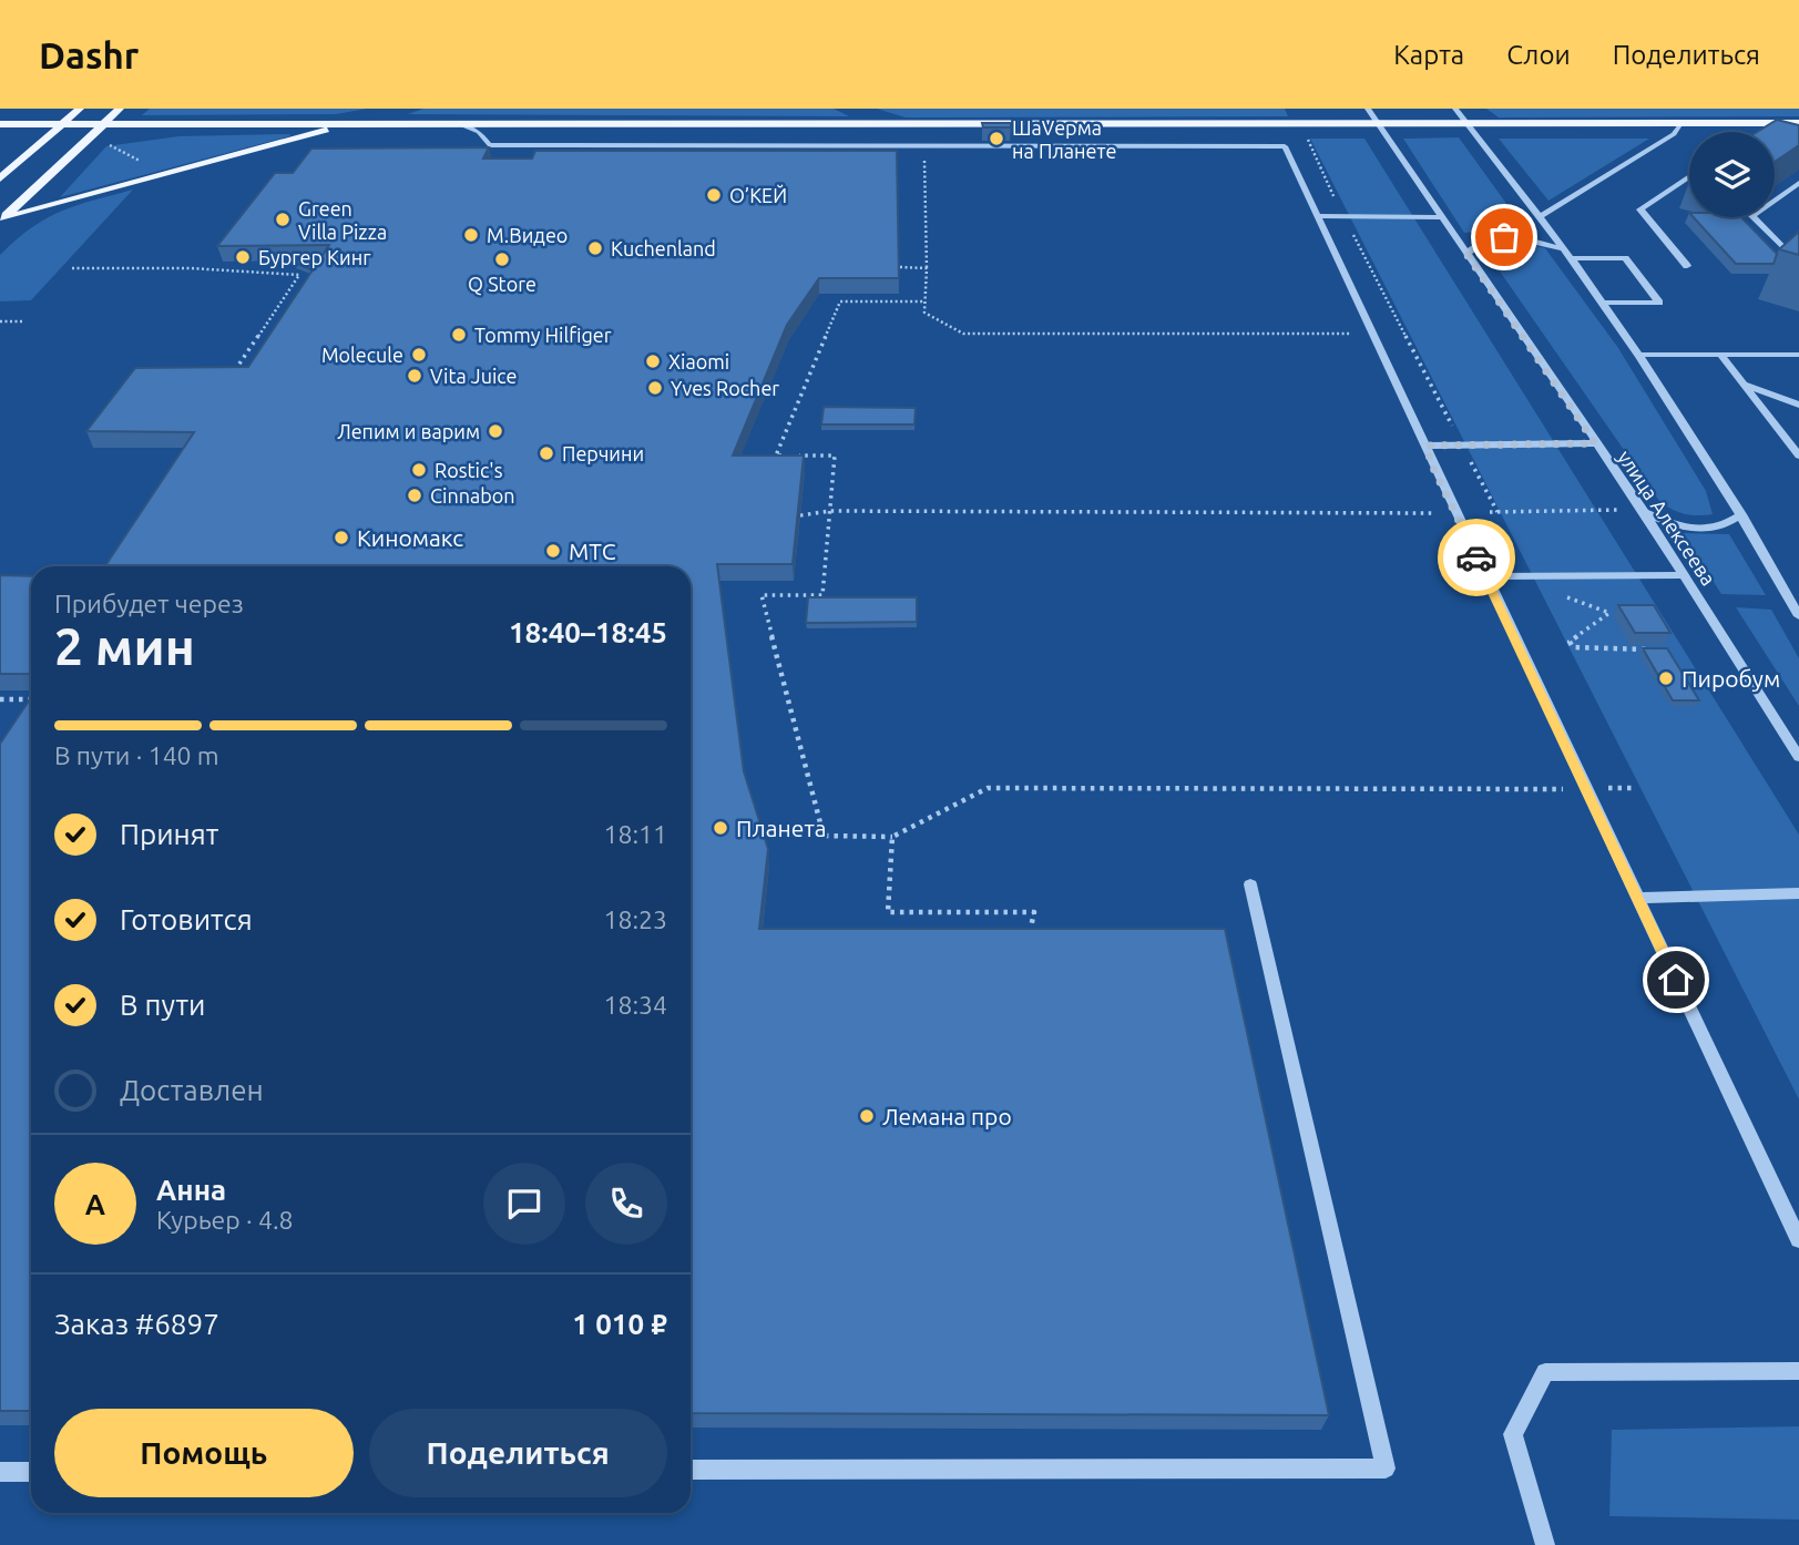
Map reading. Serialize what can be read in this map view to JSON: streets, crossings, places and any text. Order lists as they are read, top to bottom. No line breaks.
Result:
{"streets":{"street":["улица Алексеева"]},"places":["ШаVерма на Планете","О’КЕЙ","Green Villa Pizza","М.Видео","Kuchenland","Бургер Кинг","Q Store","Tommy Hilfiger","Molecule","Xiaomi","Vita Juice","Yves Rocher","Лепим и варим","Перчини","Rostic's","Cinnabon","Киномакс","МТС","Пиробум","Планета","Лемана про"],"page":{"header":"Dashr","nav":["Карта","Слои","Поделиться"],"heading":["2 мин","Прибудет через","18:40–18:45"],"panel":["Анна","Курьер · 4.8","Заказ #6897","1 010 ₽"],"bar":"В пути · 140 m","list":[["Принят","18:11"],["Готовится","18:23"],["В пути","18:34"],"Доставлен"],"round":"А","buttons":["Помощь","Поделиться"]}}
